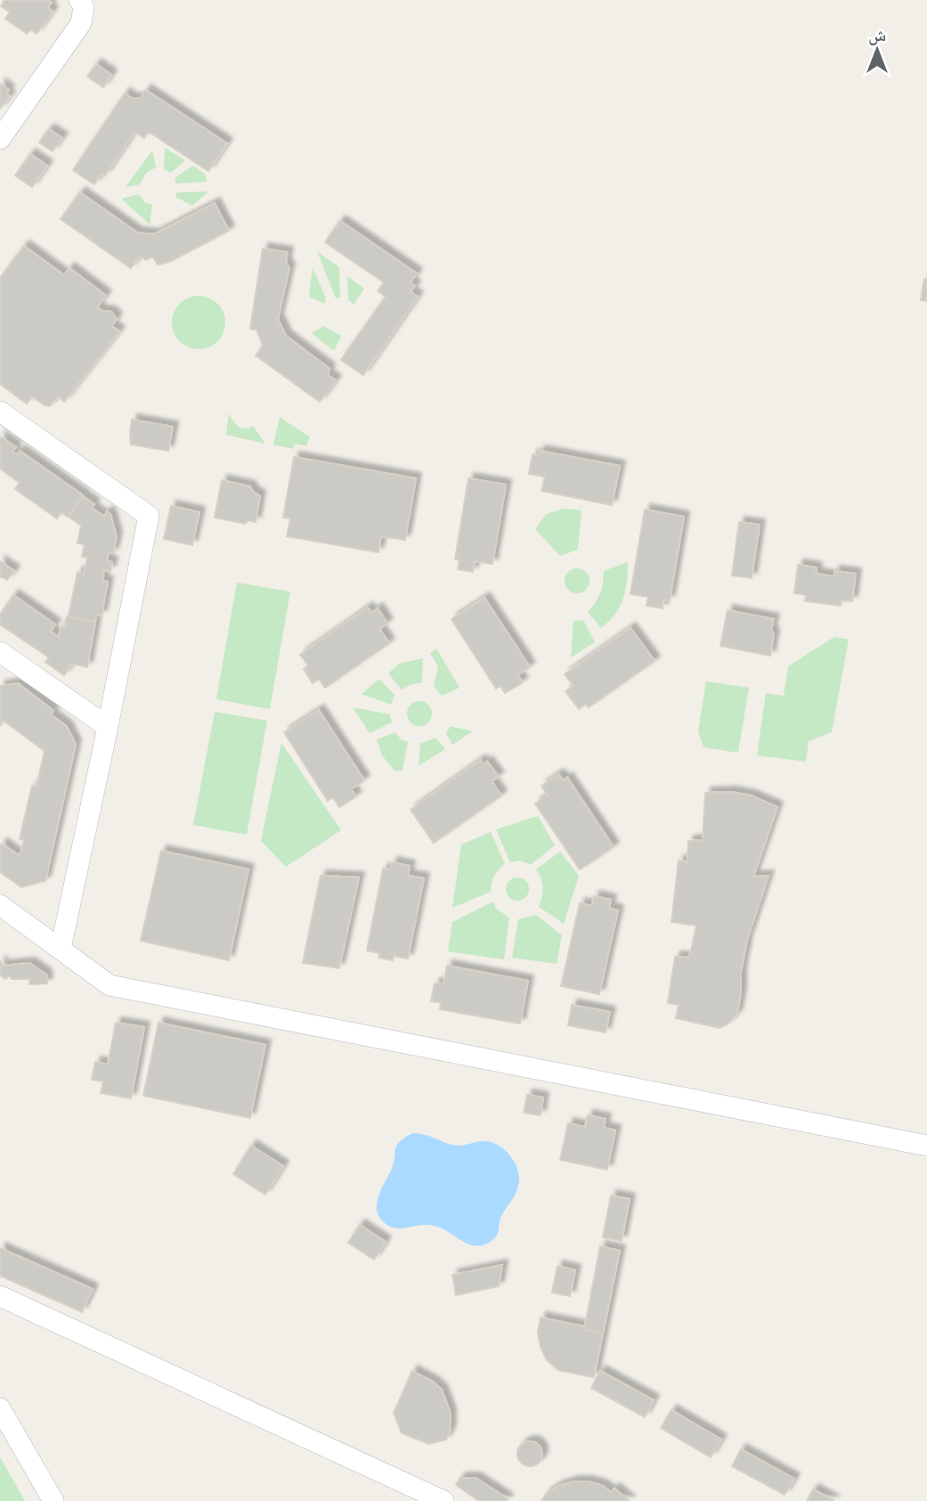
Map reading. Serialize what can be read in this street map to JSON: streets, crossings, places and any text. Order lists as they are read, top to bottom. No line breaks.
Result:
{"north":"top"}
